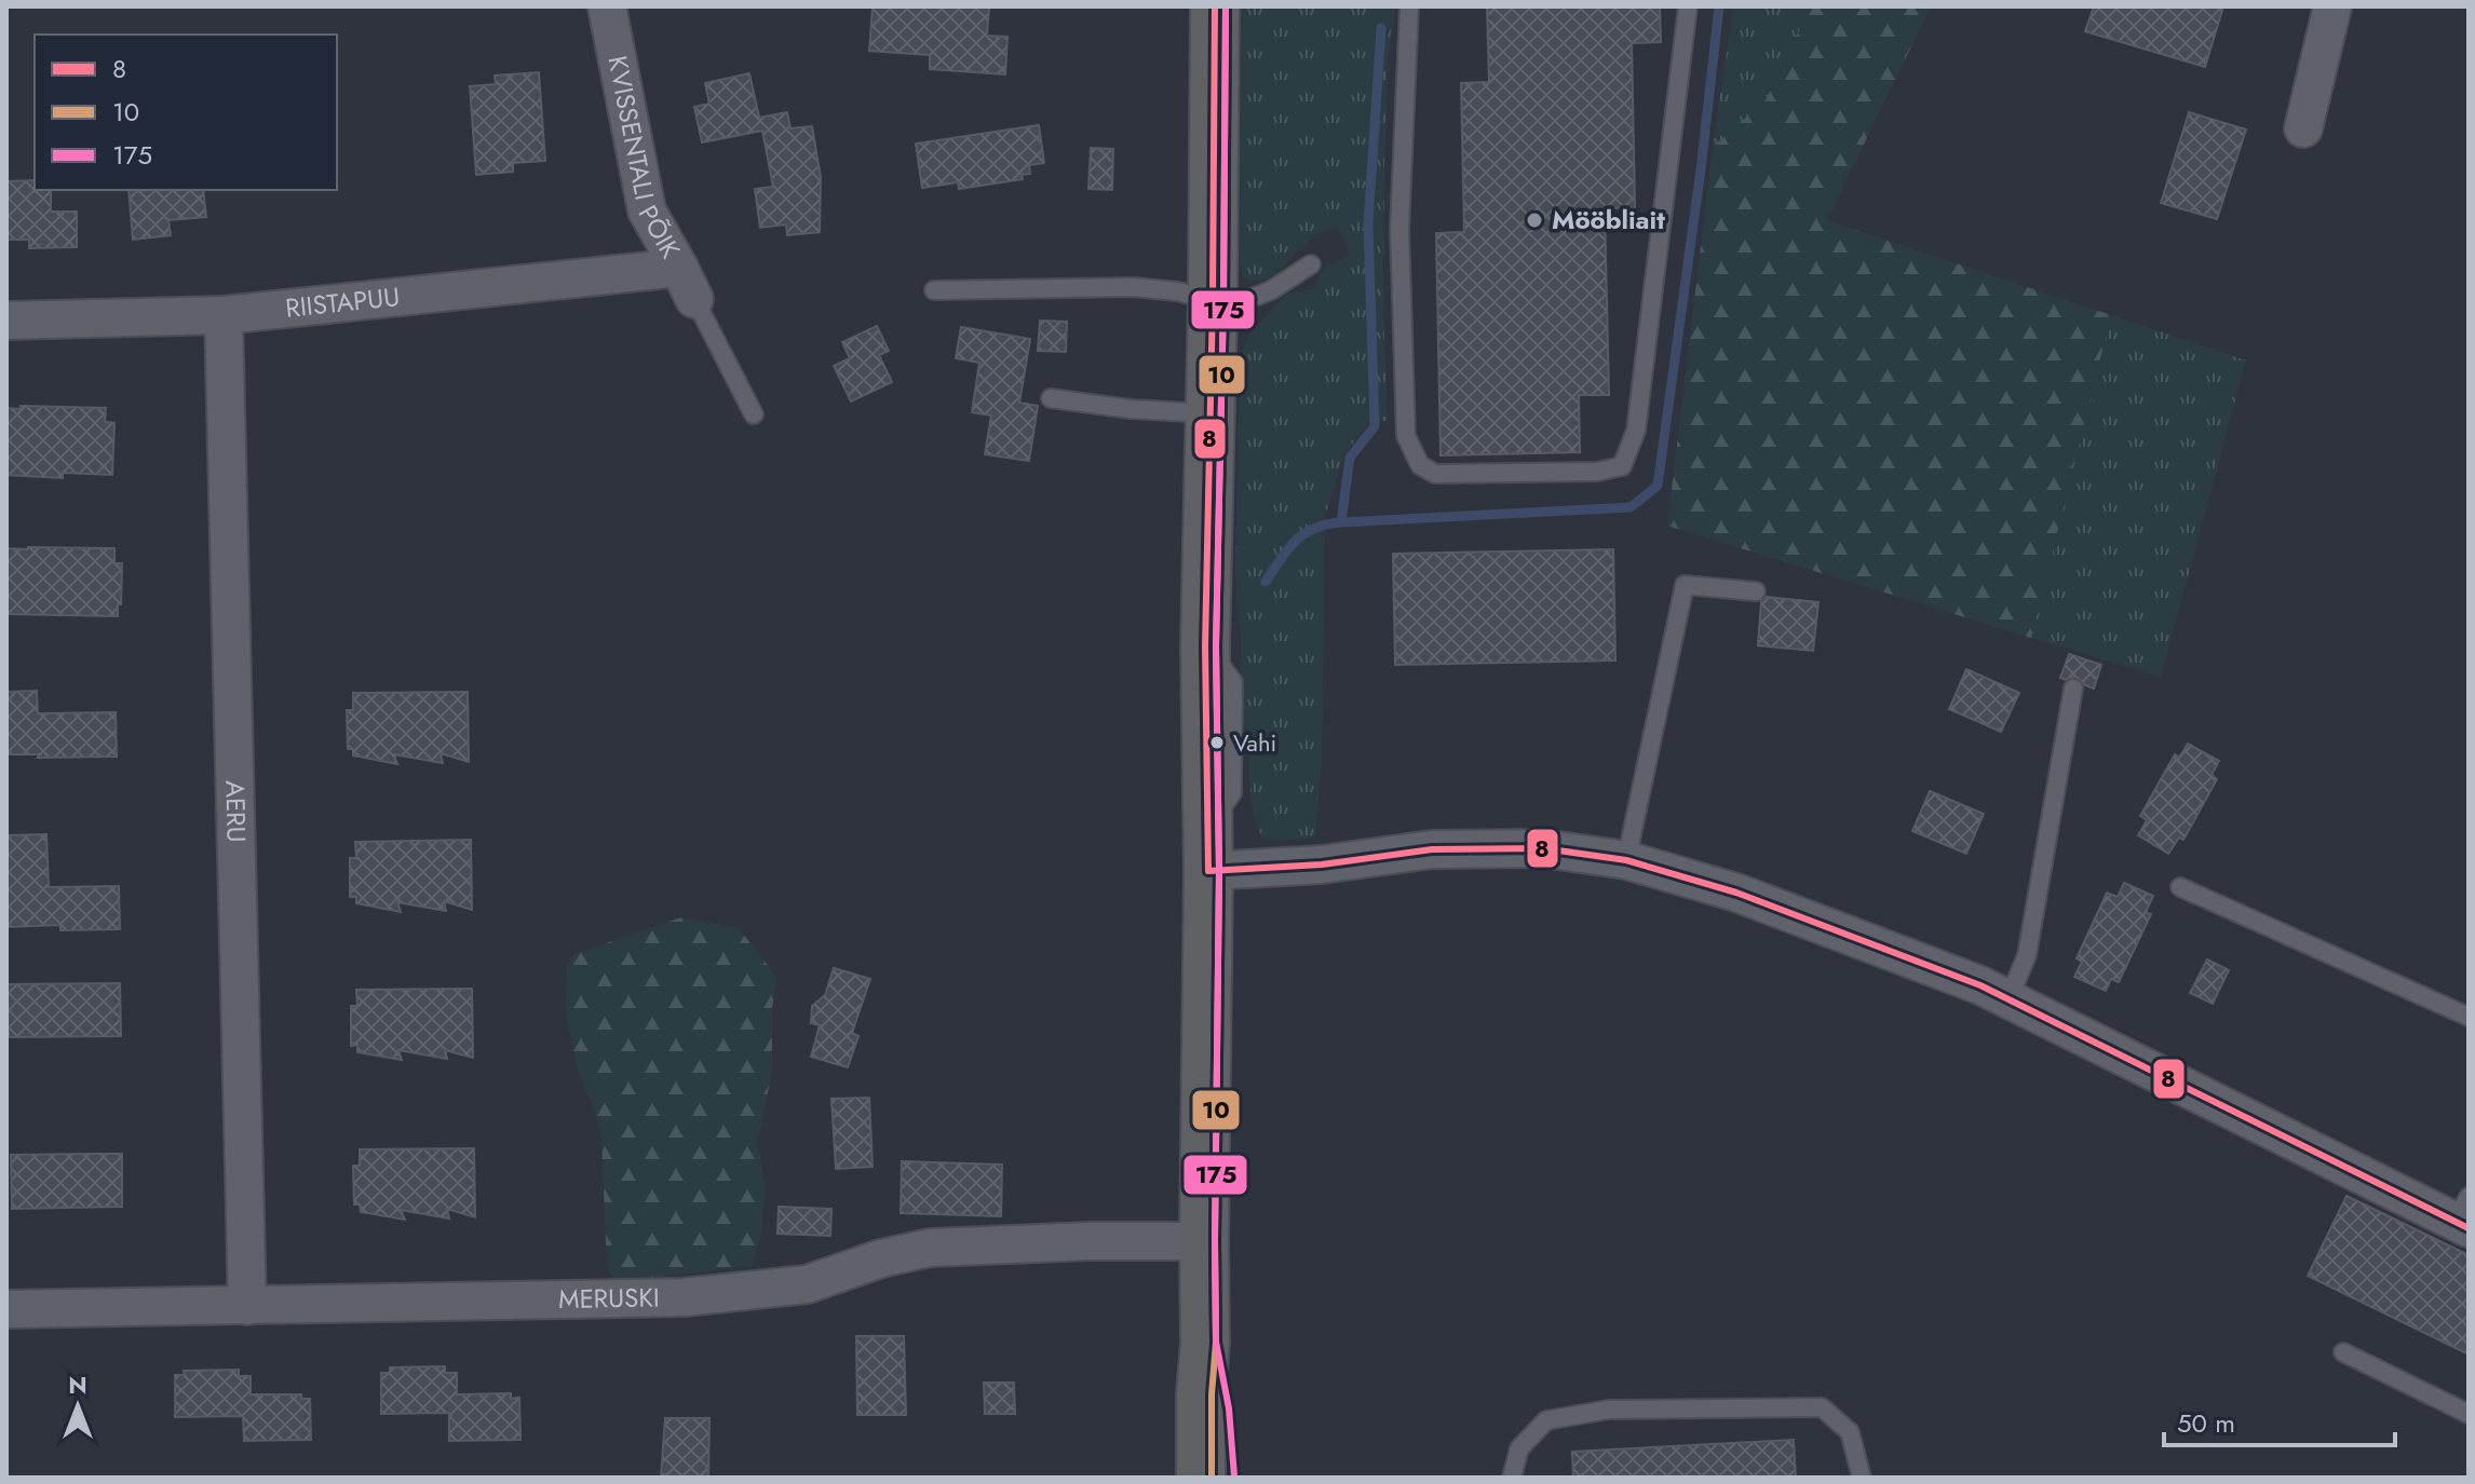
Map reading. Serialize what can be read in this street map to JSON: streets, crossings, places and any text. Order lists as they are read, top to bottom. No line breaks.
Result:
{"streets":{"street":["KVISSENTALI PÕIK","RIISTAPUU","AERU","MERUSKI"]},"crossings":[["KVISSENTALI PÕIK","RIISTAPUU"],["RIISTAPUU","AERU"],["AERU","MERUSKI"]],"places":["Mööbliait","Vahi"],"lines":["transit line 8","transit line 10","transit line 175"],"legend":["8","10","175"],"scale_bar":"50 m","north":"top"}
